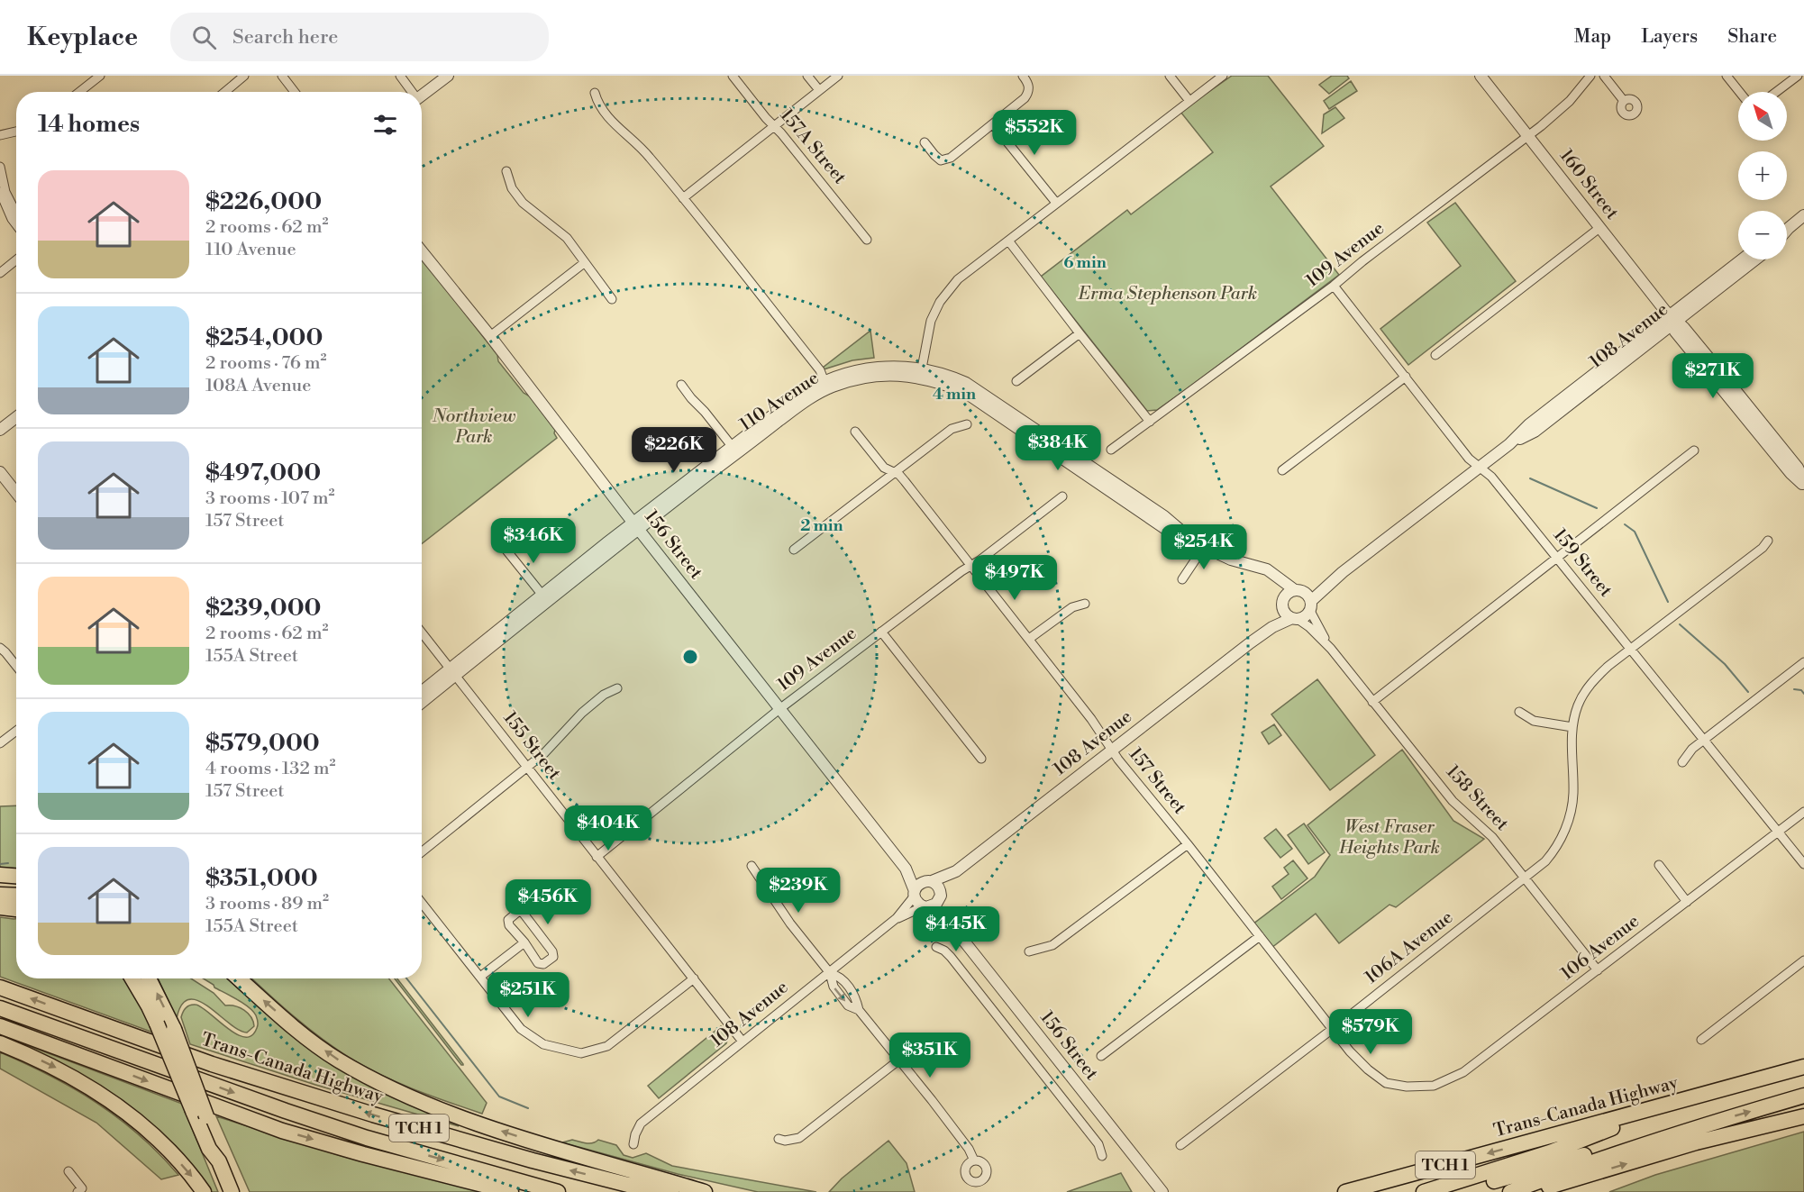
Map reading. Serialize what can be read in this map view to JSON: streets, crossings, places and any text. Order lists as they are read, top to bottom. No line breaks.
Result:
{"streets":{"highway":["Trans-Canada Highway","TCH 1"],"street":["157A Street","160 Street","109 Avenue","108 Avenue","110 Avenue","156 Street","159 Street","155 Street","157 Street","158 Street","106A Avenue","106 Avenue"]},"crossings":[["160 Street","109 Avenue"],["160 Street","108 Avenue"],["109 Avenue","156 Street"],["109 Avenue","159 Street"],["109 Avenue","155 Street"],["109 Avenue","157 Street"],["108 Avenue","156 Street"],["108 Avenue","159 Street"],["108 Avenue","155 Street"],["108 Avenue","157 Street"],["108 Avenue","158 Street"],["110 Avenue","156 Street"],["110 Avenue","155 Street"],["159 Street","106A Avenue"],["159 Street","106 Avenue"],["157 Street","106A Avenue"],["157 Street","106 Avenue"],["158 Street","106A Avenue"],["158 Street","106 Avenue"]],"parks":["Erma Stephenson Park","Northview Park","West Fraser Heights Park"],"north":"top left","page":{"header":"Keyplace","search":"Search here","nav":["Map","Layers","Share"],"map_buttons":["+","−"],"heading":"14 homes","price":["$552K","$271K","$384K","$226K","$346K","$254K","$497K","$404K","$239K","$456K","$445K","$251K","$579K","$351K"],"list":[{"name":"$226,000","note":"2 rooms · 62 m² · 110 Avenue"},{"name":"$254,000","note":"2 rooms · 76 m² · 108A Avenue"},{"name":"$497,000","note":"3 rooms · 107 m² · 157 Street"},{"name":"$239,000","note":"2 rooms · 62 m² · 155A Street"},{"name":"$579,000","note":"4 rooms · 132 m² · 157 Street"},{"name":"$351,000","note":"3 rooms · 89 m² · 155A Street"}]},"rings":["6 min","4 min","2 min"]}
